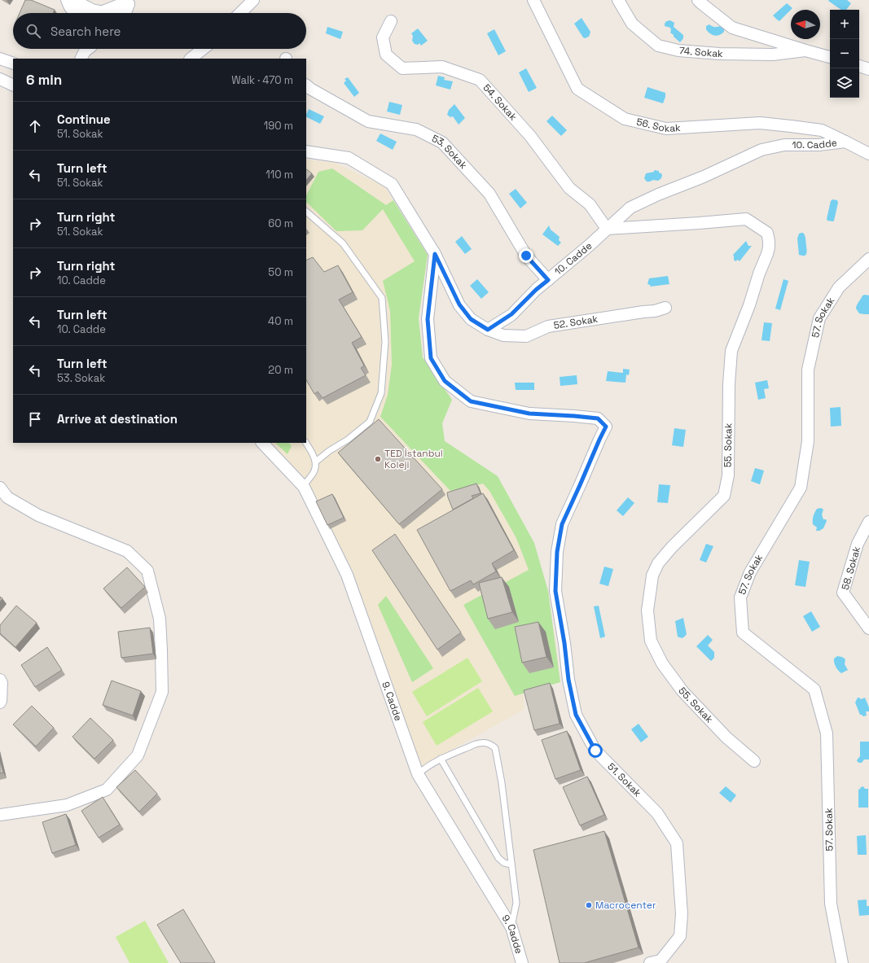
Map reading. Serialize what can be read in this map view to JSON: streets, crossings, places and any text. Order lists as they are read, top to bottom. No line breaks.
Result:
{"streets":{"street":["74. Sokak","54. Sokak","56. Sokak","10. Cadde","53. Sokak","57. Sokak","52. Sokak","55. Sokak","58. Sokak","9. Cadde","51. Sokak"]},"crossings":[["54. Sokak","10. Cadde"],["54. Sokak","55. Sokak"],["56. Sokak","10. Cadde"],["10. Cadde","53. Sokak"],["10. Cadde","52. Sokak"],["10. Cadde","55. Sokak"]],"places":["TED İstanbul Koleji","Macrocenter"],"north":"left","page":{"map_buttons":["+","−"],"search":"Search here","heading":["6 min","Walk · 470 m"],"list":[["Continue","51. Sokak","190 m"],["Turn left","51. Sokak","110 m"],["Turn right","51. Sokak","60 m"],["Turn right","10. Cadde","50 m"],["Turn left","10. Cadde","40 m"],["Turn left","53. Sokak","20 m"],"Arrive at destination"]}}
